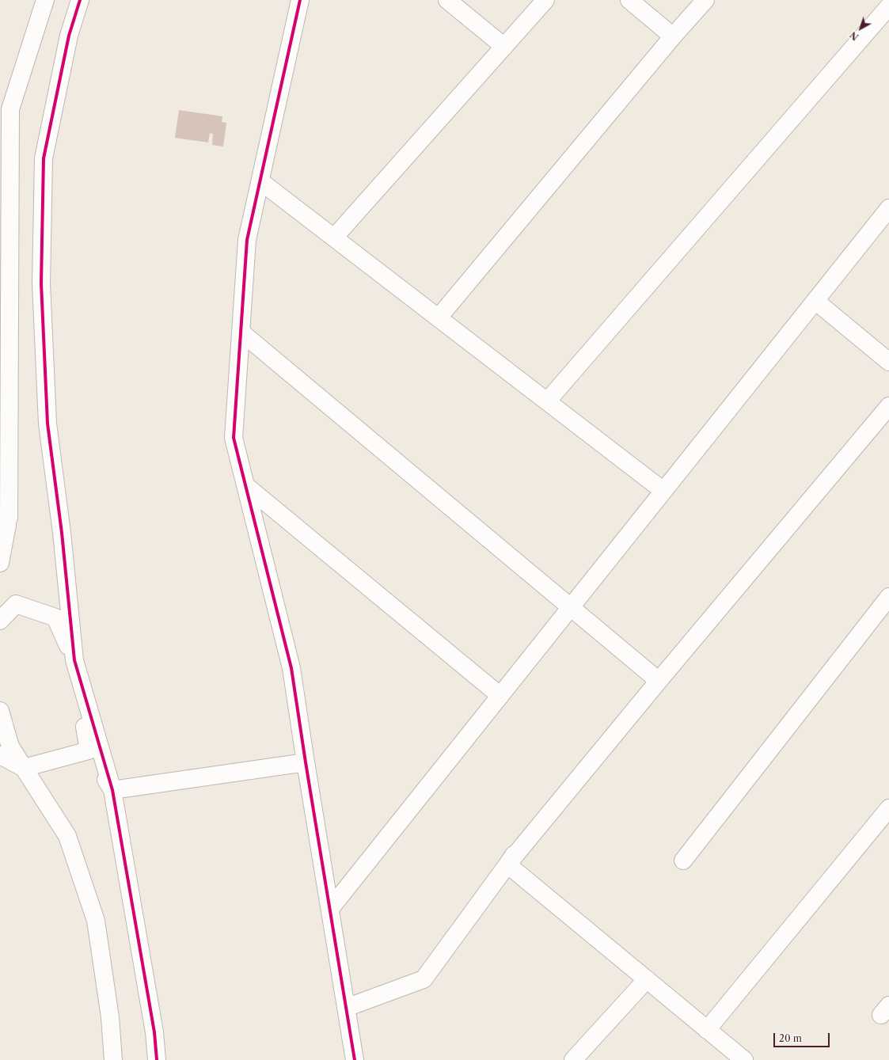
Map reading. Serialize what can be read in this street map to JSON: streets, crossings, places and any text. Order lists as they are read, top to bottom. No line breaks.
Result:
{"scale_bar":"20 m","north":"bottom left"}
